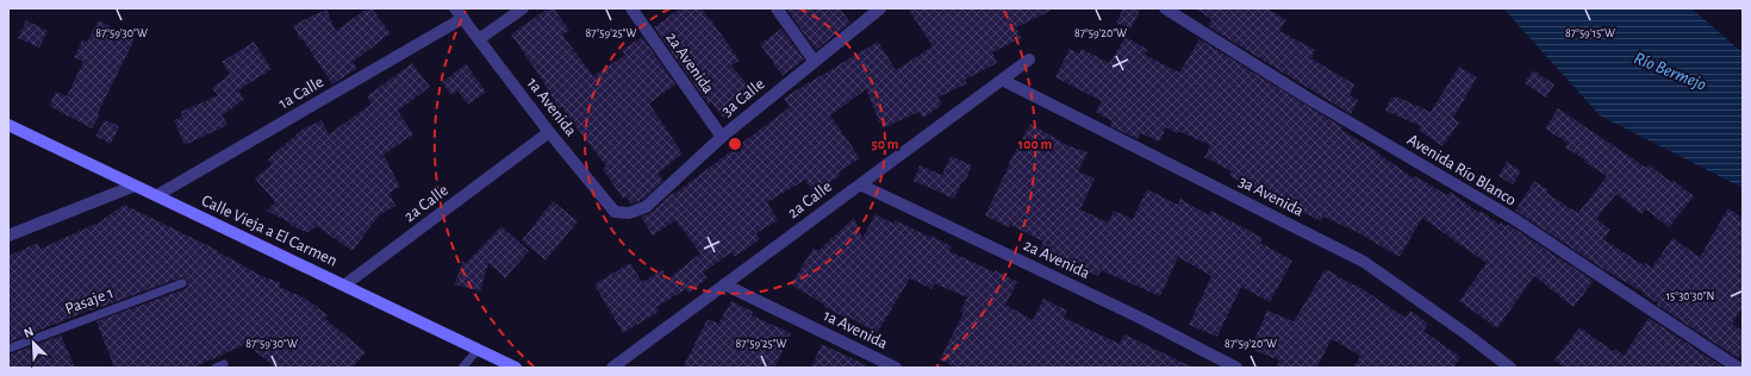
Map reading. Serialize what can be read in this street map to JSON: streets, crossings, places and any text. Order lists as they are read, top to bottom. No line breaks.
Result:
{"streets":{"street":["2a Avenida","1a Calle","3a Calle","1a Avenida","Avenida Río Blanco","3a Avenida","2a Calle","Calle Vieja a El Carmen"],"lane":["Pasaje 1"]},"crossings":[["2a Avenida","3a Calle"],["2a Avenida","2a Calle"],["1a Calle","1a Avenida"],["1a Calle","Calle Vieja a El Carmen"],["3a Calle","1a Avenida"],["1a Avenida","2a Calle"],["3a Avenida","2a Calle"],["2a Calle","Calle Vieja a El Carmen"]],"water":["Río Bermejo"],"north":"top left","coordinates":["87°59'20\"W","87°59'15\"W","87°59'30\"W","87°59'25\"W","15°30'30\"N"],"rings":["50 m","100 m"]}
